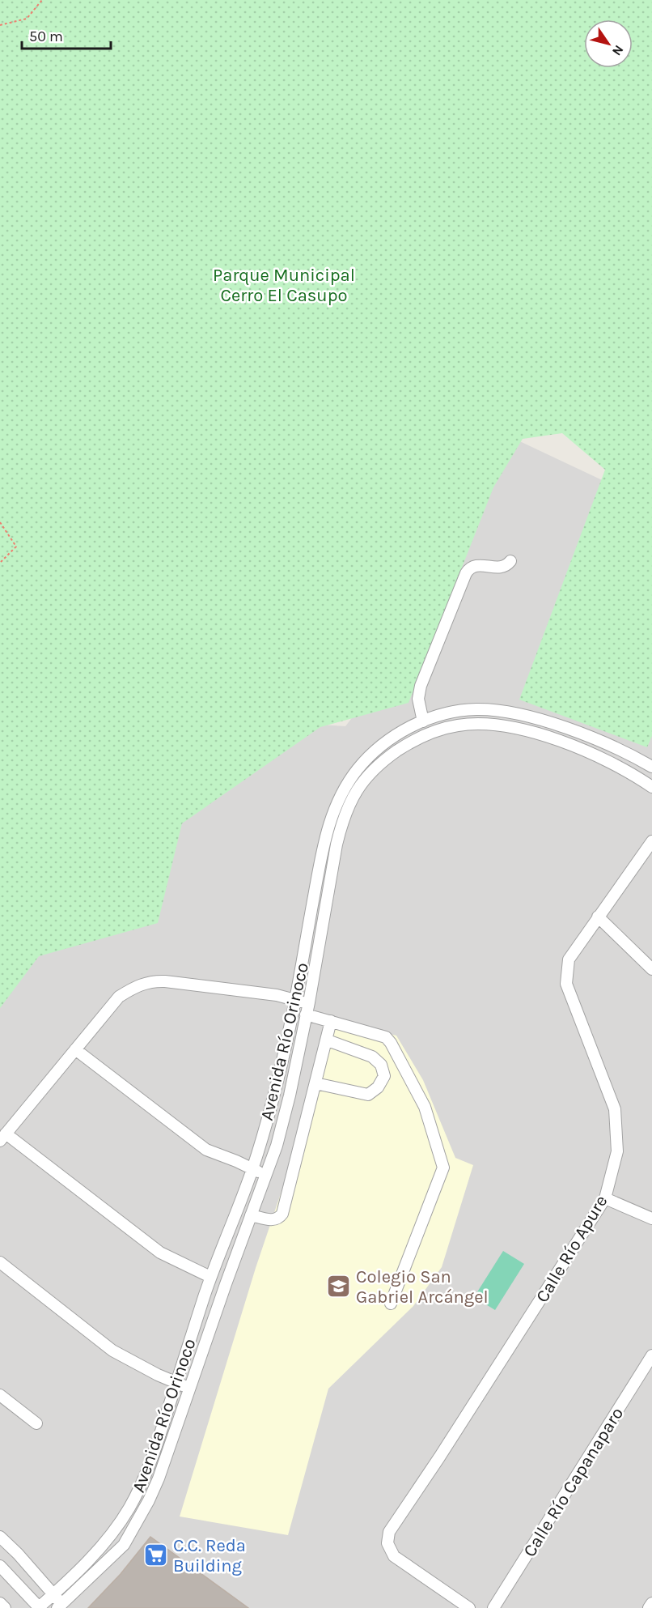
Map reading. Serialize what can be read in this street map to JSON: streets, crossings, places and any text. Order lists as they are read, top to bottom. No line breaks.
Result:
{"streets":{"street":["Avenida Río Orinoco","Calle Río Apure","Calle Río Capanaparo"]},"parks":["Parque Municipal Cerro El Casupo"],"places":{"school or university":["Colegio San Gabriel Arcángel"],"supermarket":["C.C. Reda Building"]},"scale_bar":"50 m","north":"bottom right"}
